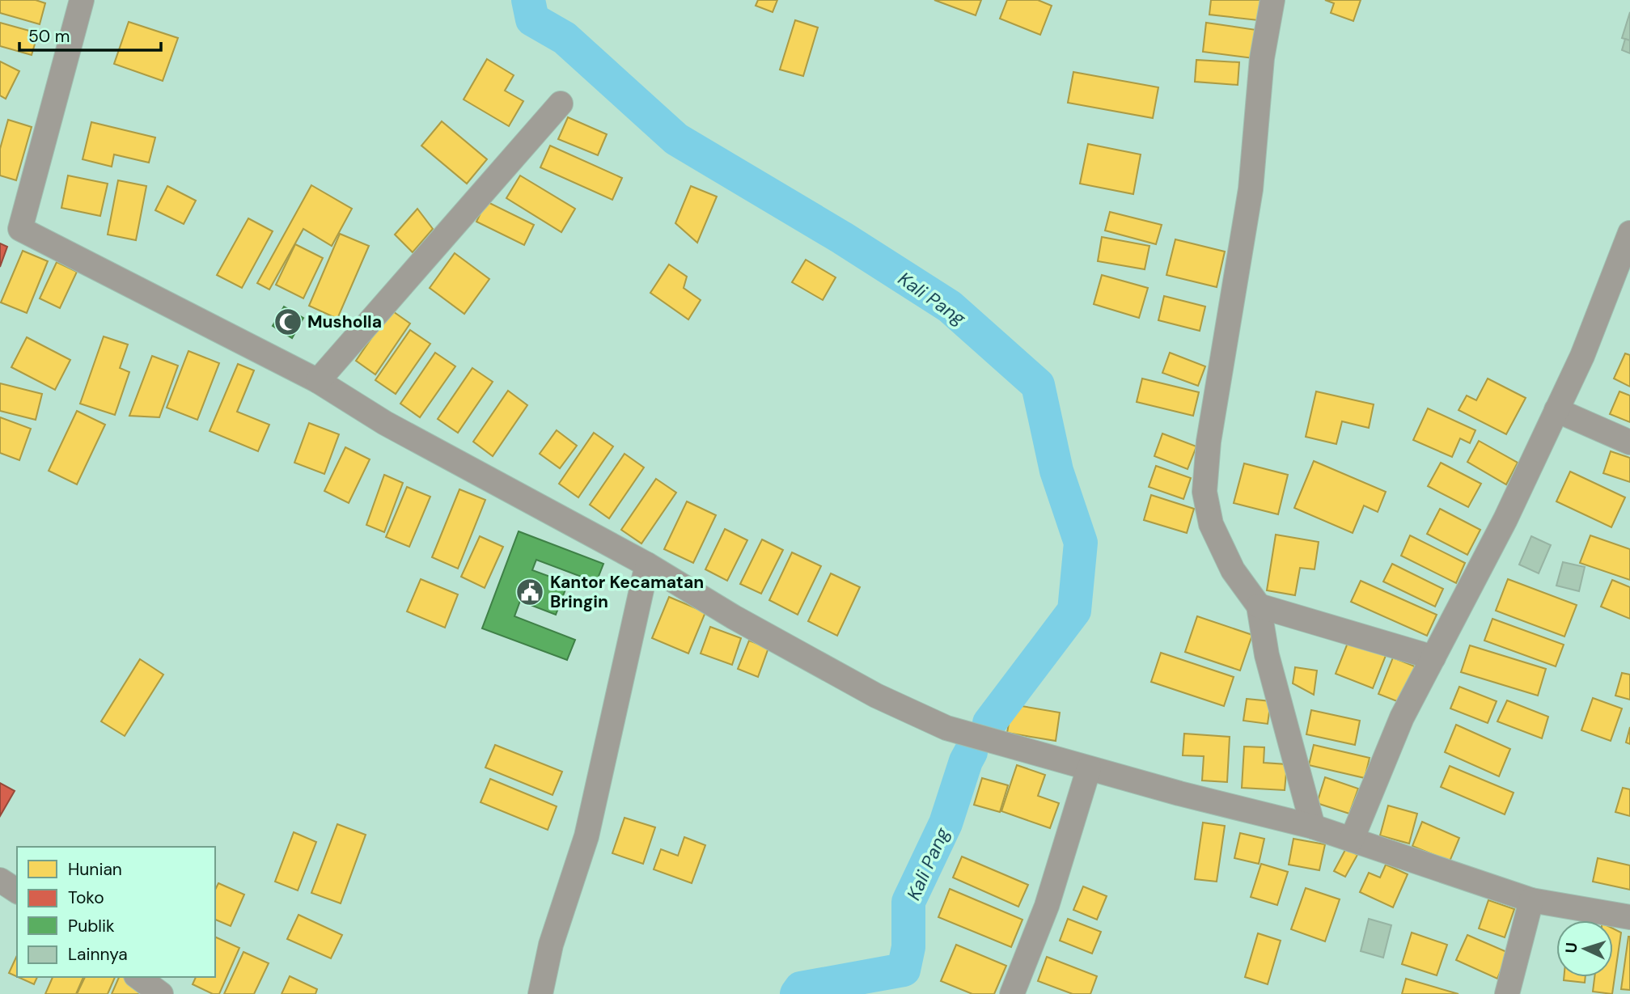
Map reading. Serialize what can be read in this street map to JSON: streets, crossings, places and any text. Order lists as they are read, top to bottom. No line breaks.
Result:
{"water":["Kali Pang"],"places":{"mosque":["Musholla"],"public building":["Kantor Kecamatan Bringin"]},"legend":["Hunian","Toko","Publik","Lainnya"],"scale_bar":"50 m","north":"left"}
